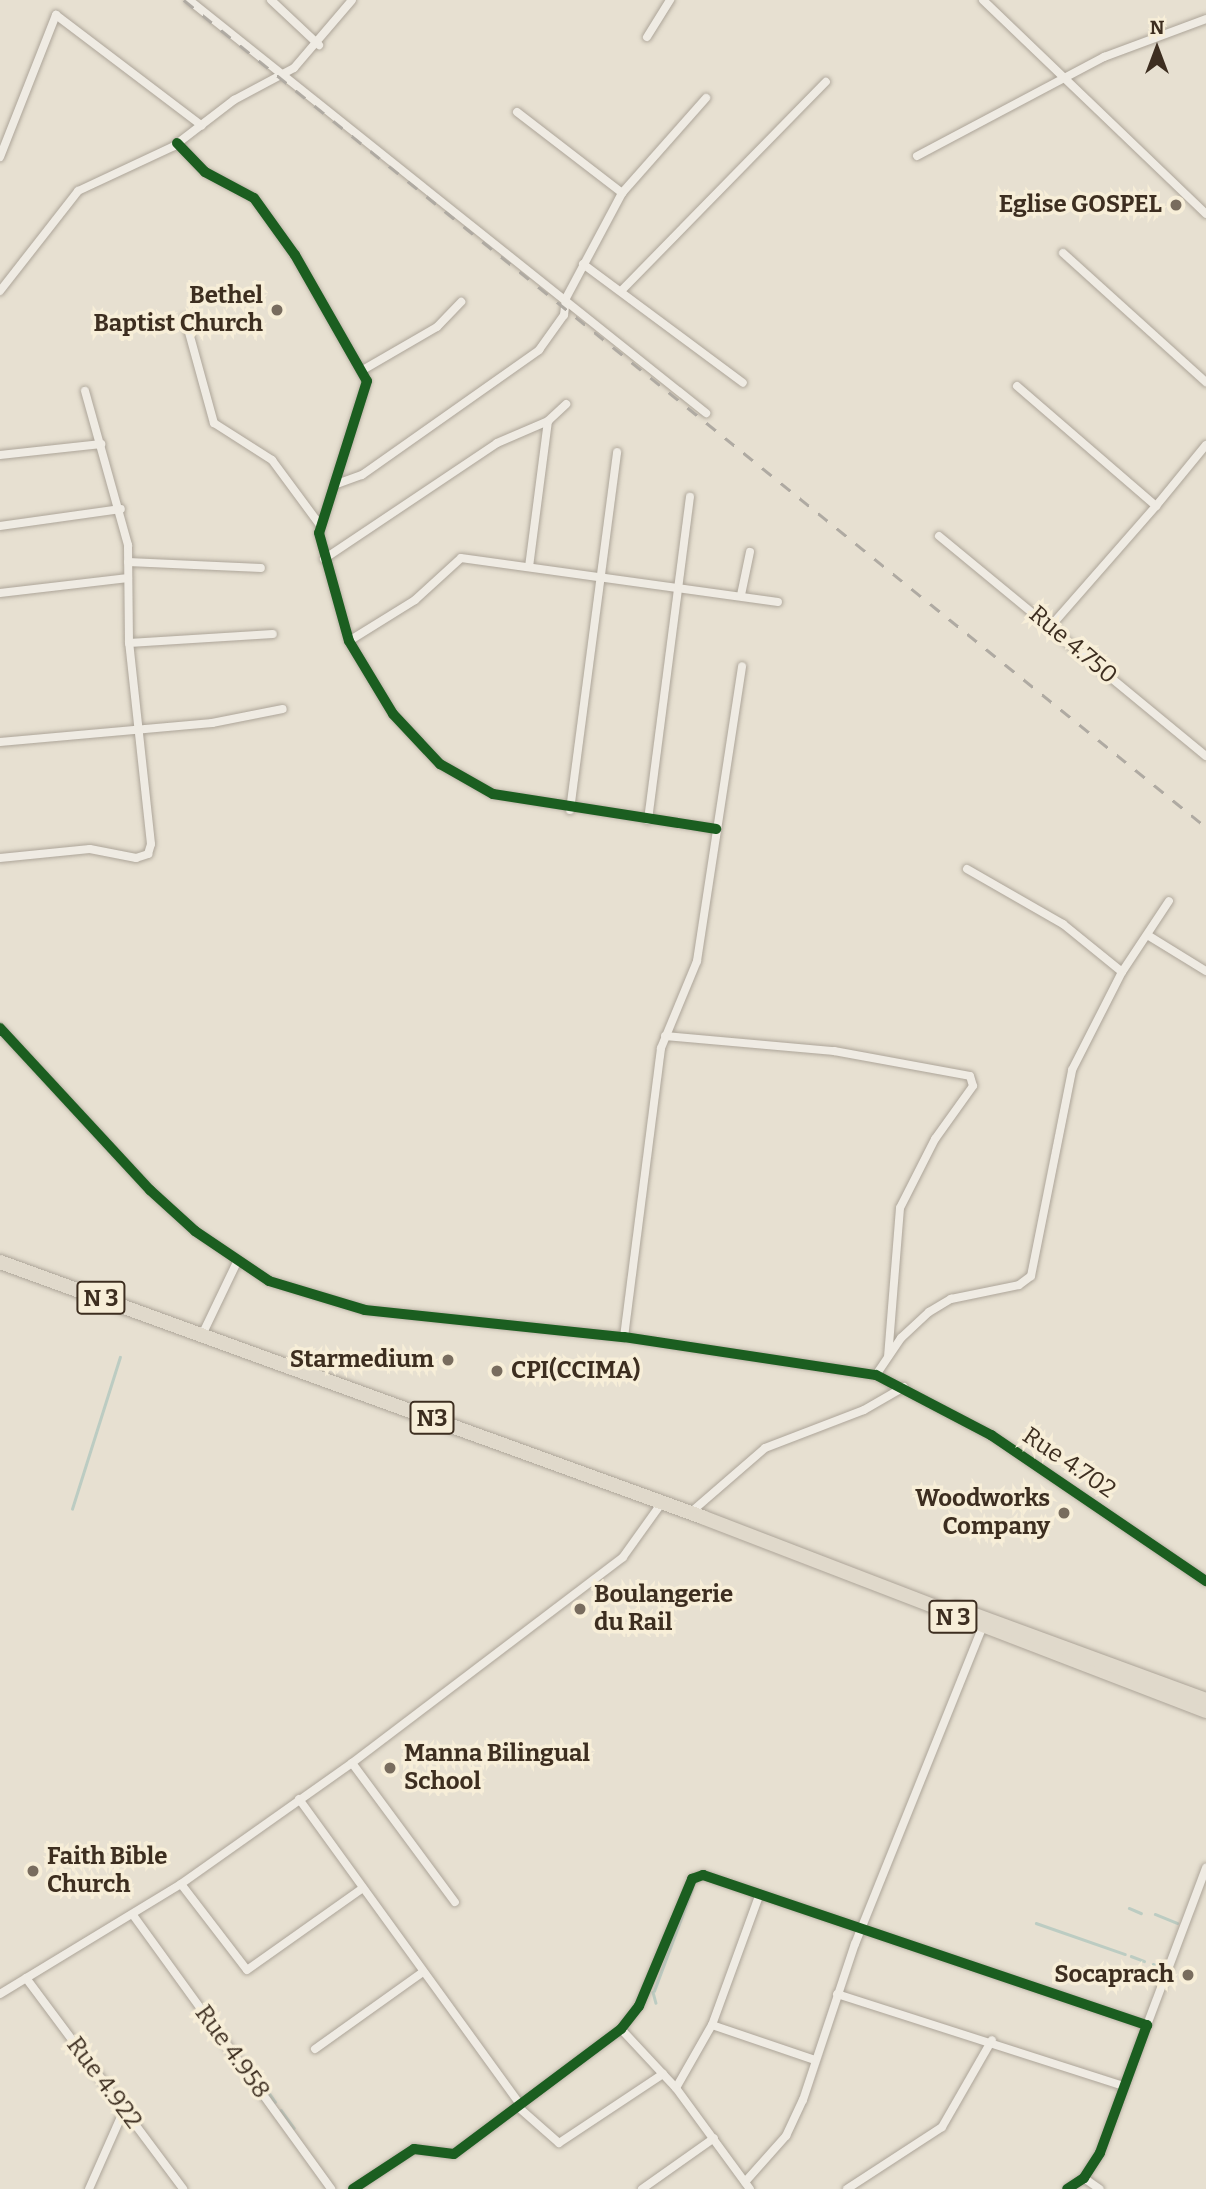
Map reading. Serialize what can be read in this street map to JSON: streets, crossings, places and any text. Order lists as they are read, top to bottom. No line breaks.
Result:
{"streets":{"highway":["N 3","N3"],"street":["Rue 4.750","Rue 4.702","Rue 4.958","Rue 4.922"]},"crossings":[["N 3","N3"]],"places":["Eglise GOSPEL","Bethel Baptist Church","Starmedium","CPI(CCIMA)","Woodworks Company","Boulangerie du Rail","Manna Bilingual School","Faith Bible Church","Socaprach"],"north":"top"}
